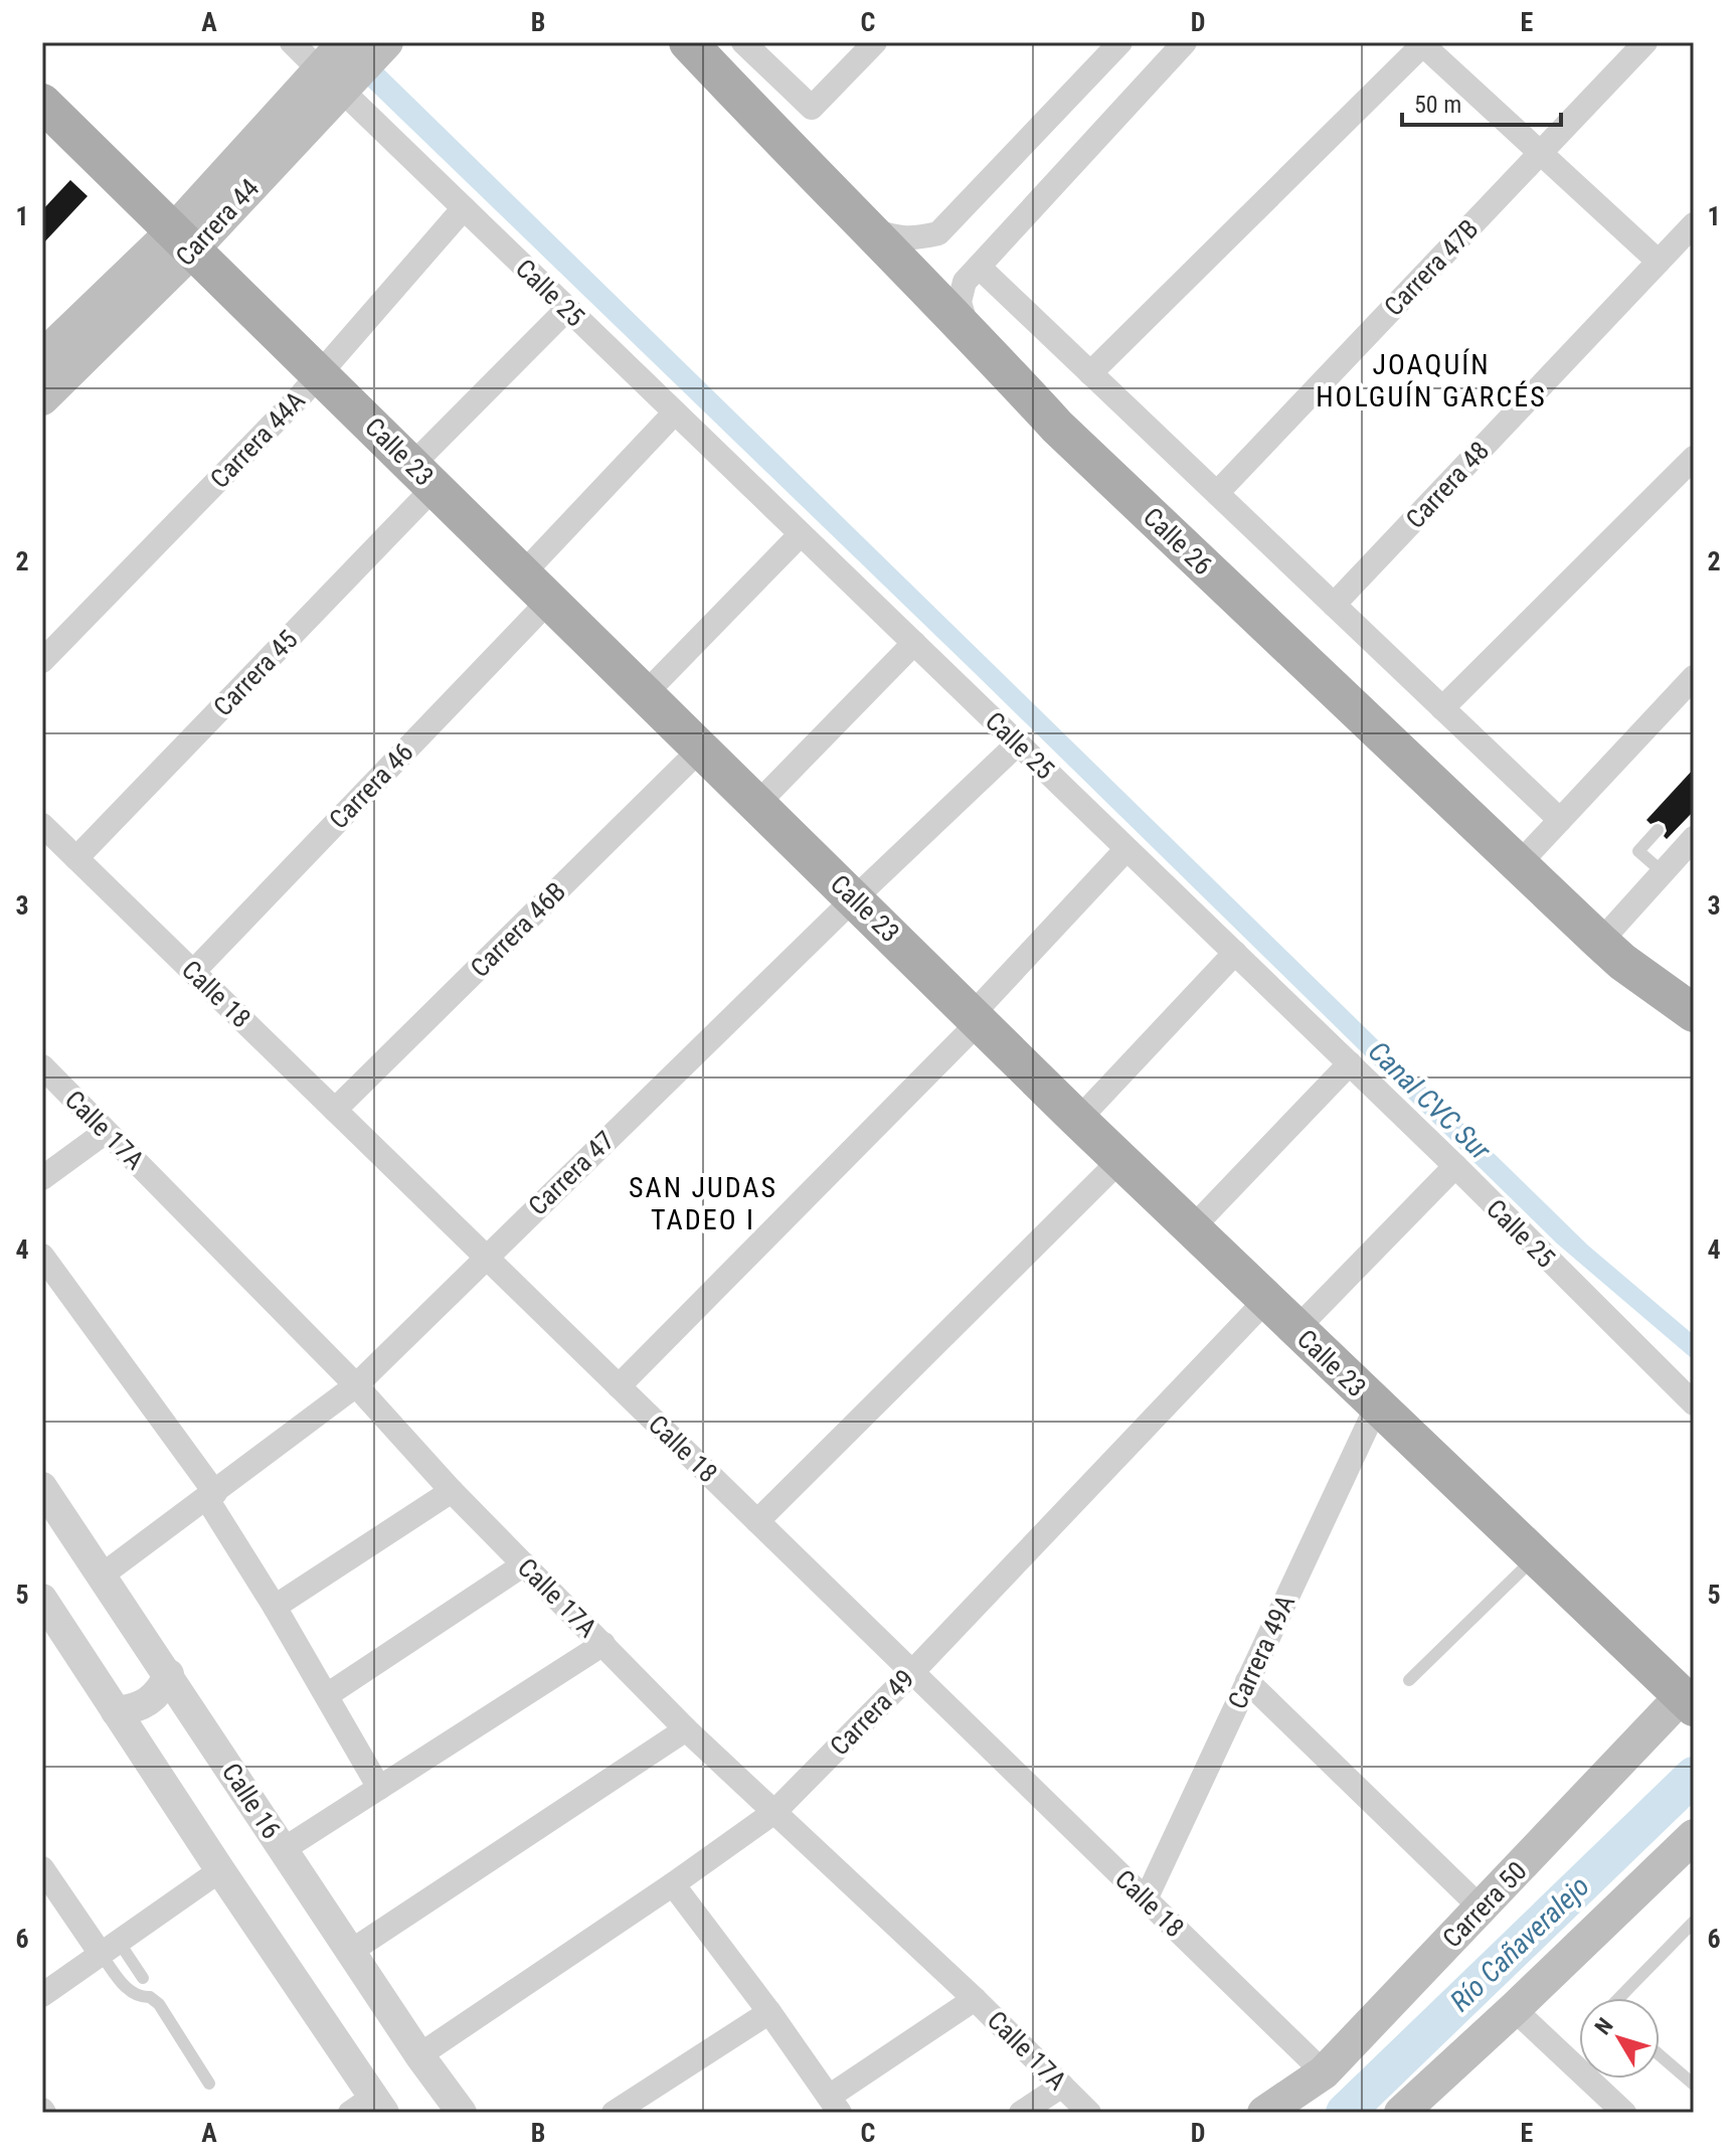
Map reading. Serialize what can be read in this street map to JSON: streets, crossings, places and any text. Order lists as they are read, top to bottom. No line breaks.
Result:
{"streets":{"main road":["Carrera 44","Calle 23","Calle 26","Carrera 50"],"street":["Carrera 47B","Calle 25","Carrera 44A","Carrera 48","Carrera 45","Carrera 46","Carrera 46B","Calle 18","Calle 17A","Carrera 47","Carrera 49A","Carrera 49","Calle 16"]},"crossings":[["Carrera 44","Calle 25"],["Carrera 44","Calle 23"],["Calle 25","Carrera 44A"],["Calle 25","Carrera 45"],["Calle 25","Carrera 47"],["Carrera 44A","Calle 23"],["Calle 23","Carrera 45"],["Calle 23","Carrera 46"],["Calle 23","Carrera 46B"],["Calle 23","Carrera 47"],["Calle 23","Carrera 49A"],["Calle 23","Carrera 49"],["Calle 23","Carrera 50"],["Carrera 45","Calle 18"],["Carrera 46","Calle 18"],["Carrera 46B","Calle 18"],["Calle 18","Carrera 47"],["Calle 18","Carrera 49A"],["Calle 18","Carrera 49"],["Calle 18","Carrera 50"],["Calle 17A","Carrera 47"],["Calle 17A","Carrera 49"],["Carrera 47","Calle 16"],["Carrera 49","Calle 16"]],"districts":["JOAQUÍN HOLGUÍN GARCÉS","SAN JUDAS TADEO I"],"water":["Canal CVC Sur","Río Cañaveralejo"],"scale_bar":"50 m","north":"top left","grid":{"columns":["A","B","C","D","E"],"rows":["1","2","3","4","5","6"]}}
